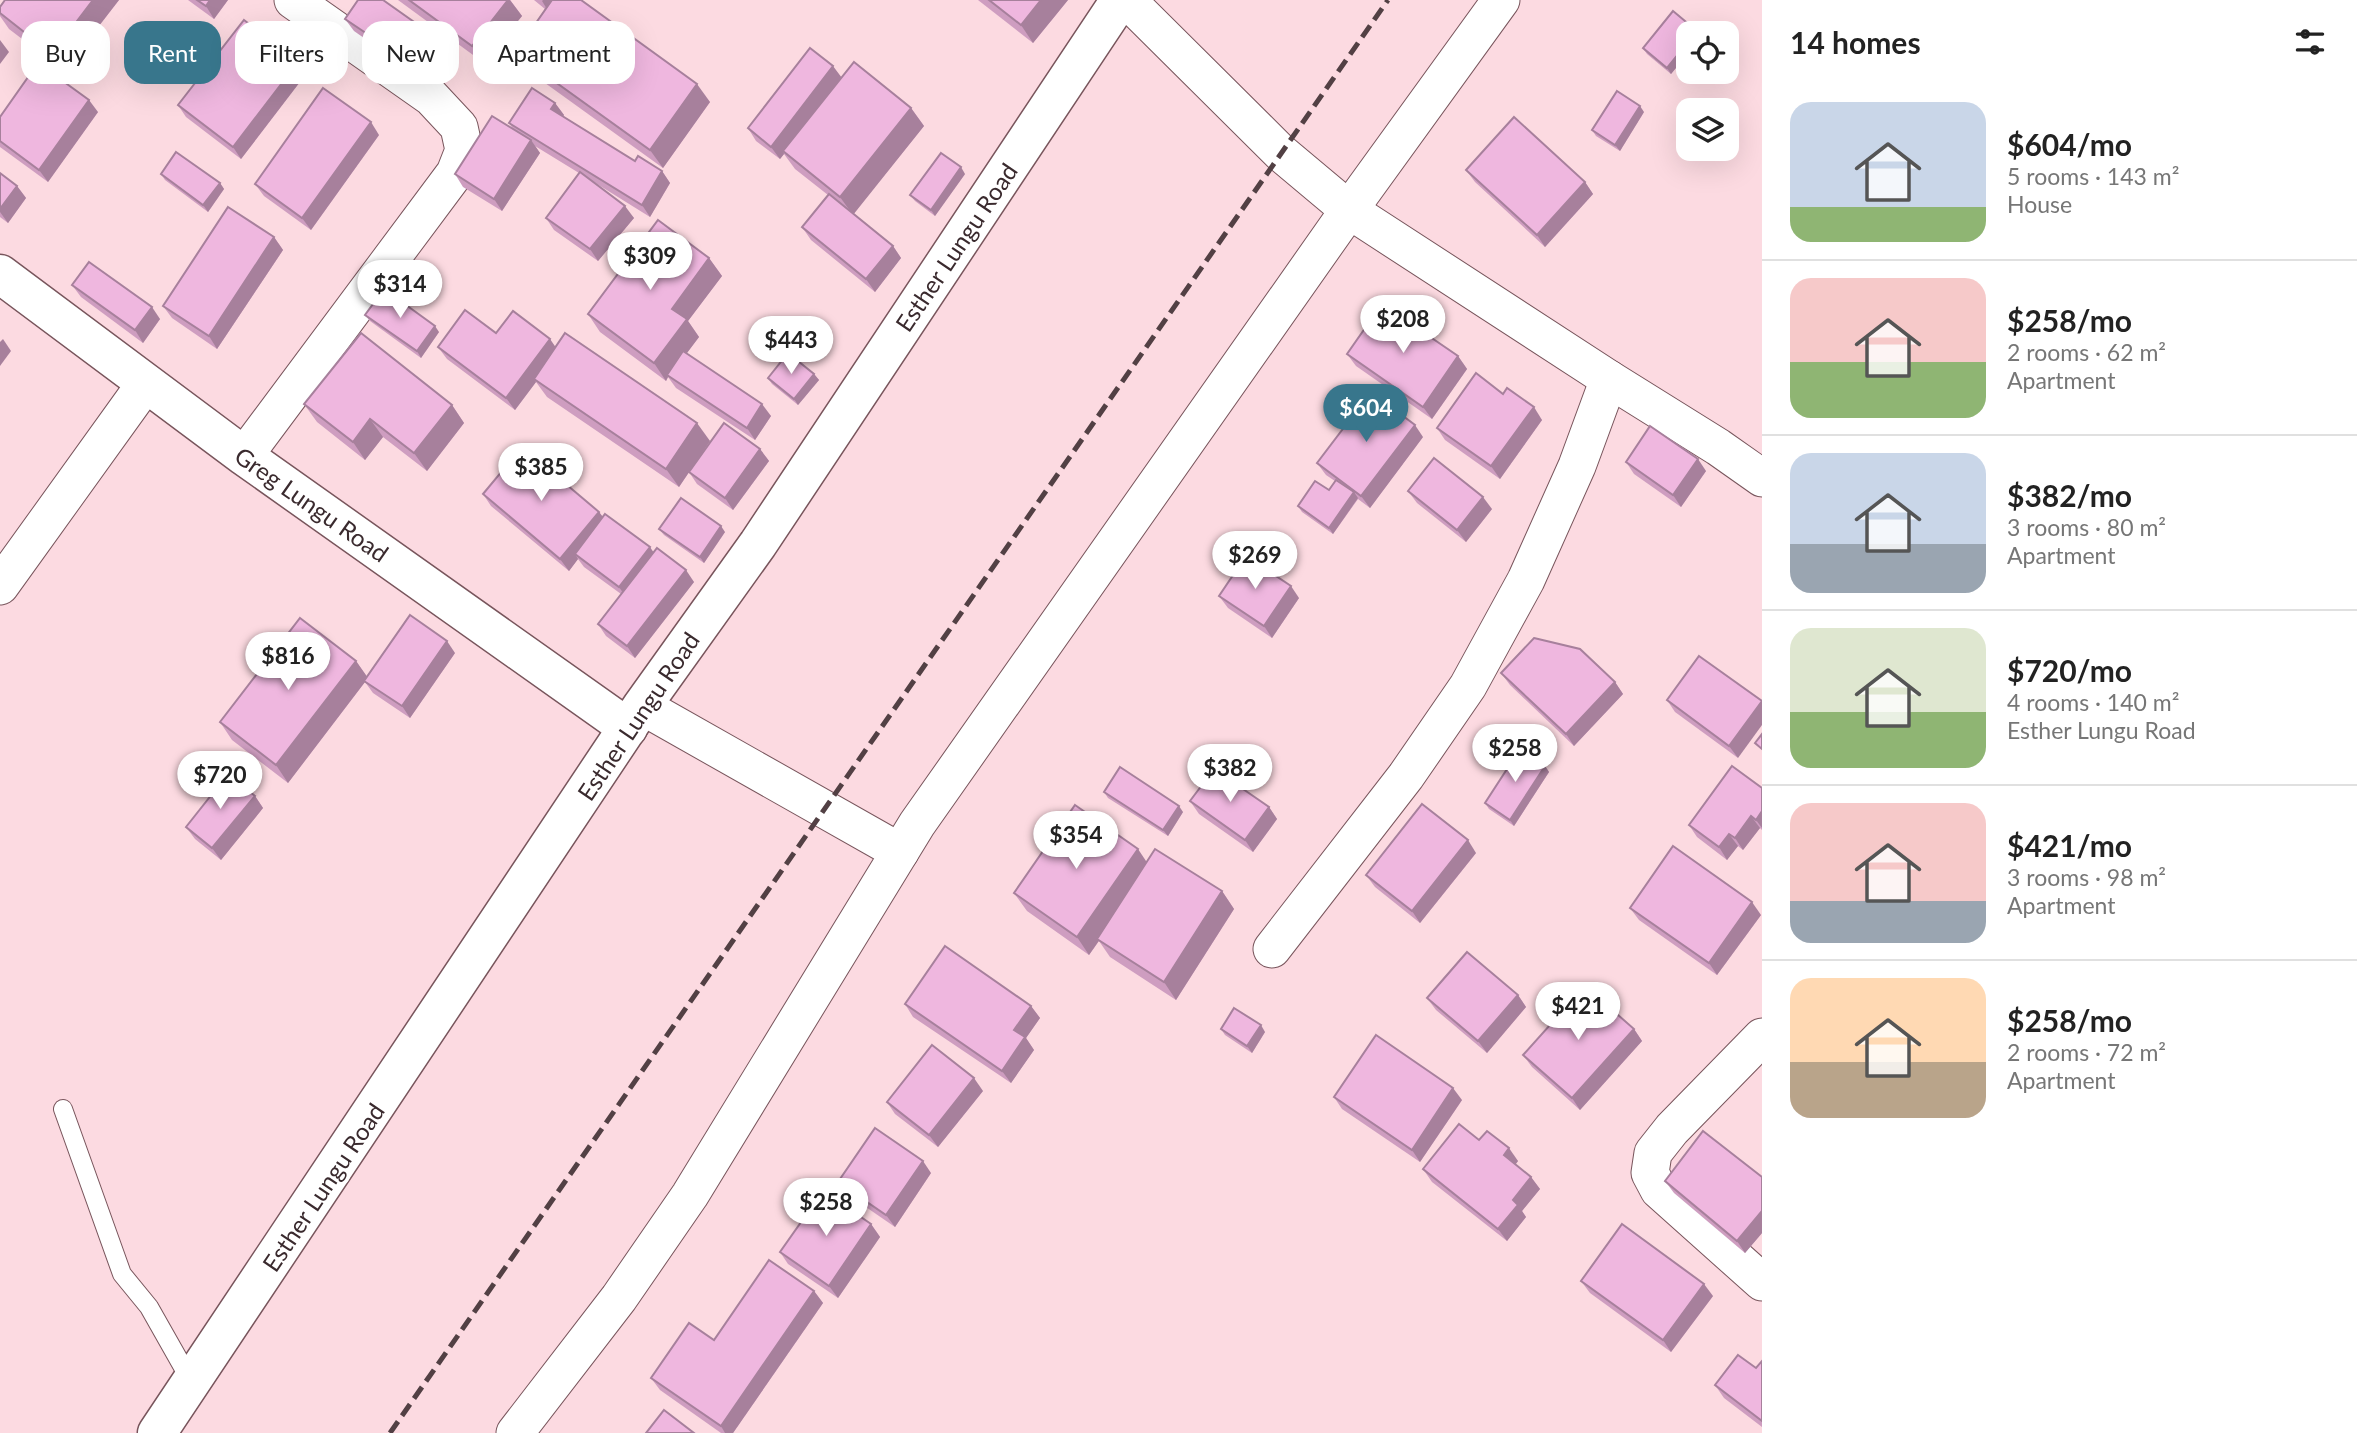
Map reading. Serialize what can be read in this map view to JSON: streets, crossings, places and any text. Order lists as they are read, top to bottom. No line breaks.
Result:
{"streets":{"street":["Esther Lungu Road","Greg Lungu Road"]},"crossings":[["Esther Lungu Road","Greg Lungu Road"]],"page":{"heading":"14 homes","chip":["Buy","Rent","Filters","New","Apartment"],"list":[{"name":"$604/mo","note":"5 rooms · 143 m² · House"},{"name":"$258/mo","note":"2 rooms · 62 m² · Apartment"},{"name":"$382/mo","note":"3 rooms · 80 m² · Apartment"},{"name":"$720/mo","note":"4 rooms · 140 m² · Esther Lungu Road"},{"name":"$421/mo","note":"3 rooms · 98 m² · Apartment"},{"name":"$258/mo","note":"2 rooms · 72 m² · Apartment"}],"price":["$309","$314","$208","$443","$604","$385","$269","$816","$258","$382","$720","$354","$421","$258"]}}
